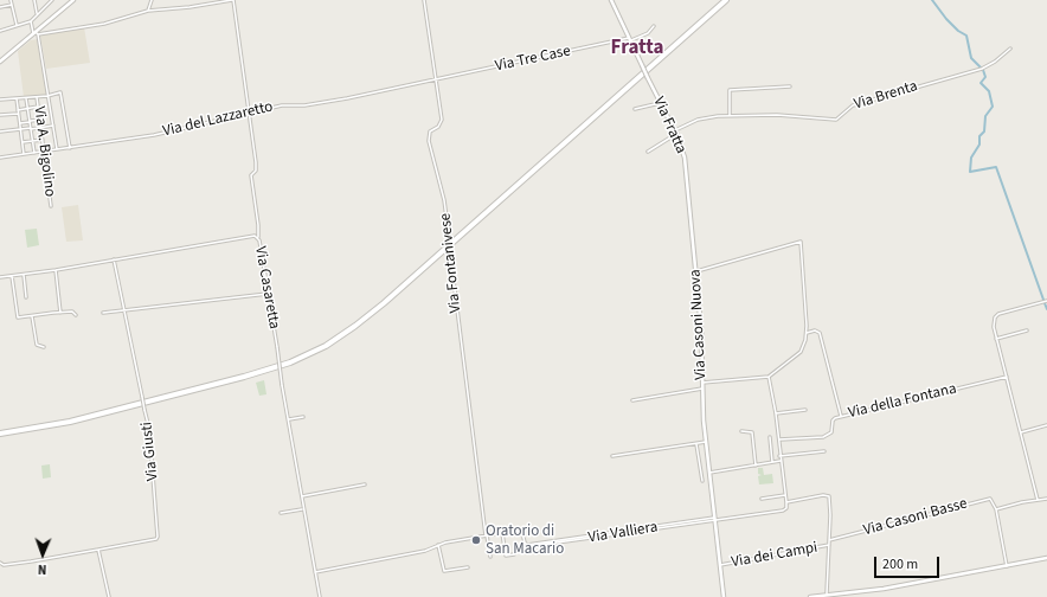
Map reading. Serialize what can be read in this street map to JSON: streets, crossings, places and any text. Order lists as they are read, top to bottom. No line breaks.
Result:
{"streets":{"main road":["Via Fratta","Via Casoni Nuova"],"street":["Via Tre Case","Via Brenta","Via del Lazzaretto","Via A. Bigolino","Via Fontanivese","Via Casaretta","Via della Fontana","Via Giusti","Via Casoni Basse","Via Valliera","Via dei Campi"]},"crossings":[["Via Tre Case","Via del Lazzaretto"],["Via Tre Case","Via Fratta"],["Via Tre Case","Via Fontanivese"],["Via Brenta","Via Fratta"],["Via del Lazzaretto","Via A. Bigolino"],["Via del Lazzaretto","Via Fontanivese"],["Via Fratta","Via Casoni Nuova"],["Via Casaretta","Via Giusti"],["Via Casoni Nuova","Via Valliera"],["Via Casoni Nuova","Via dei Campi"]],"districts":["Fratta"],"places":["Oratorio di San Macario"],"scale_bar":"200 m","north":"bottom"}
